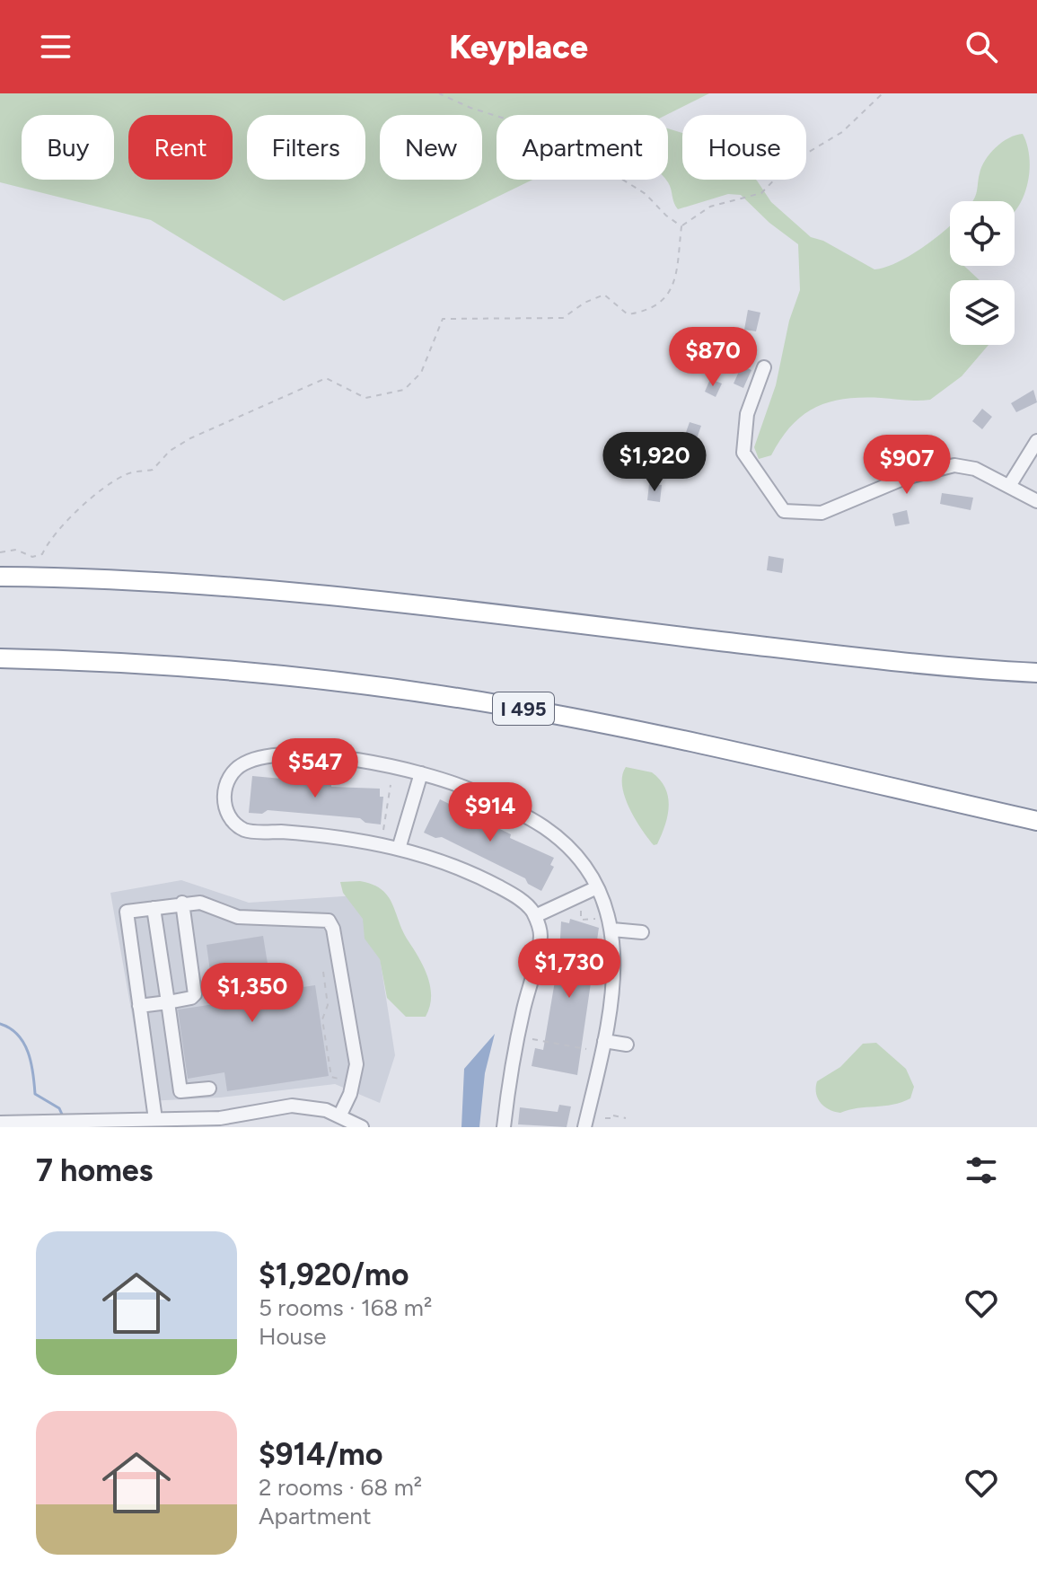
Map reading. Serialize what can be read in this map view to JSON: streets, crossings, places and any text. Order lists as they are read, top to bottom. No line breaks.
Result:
{"streets":{"highway":["I 495"]},"page":{"header":"Keyplace","chip":["Buy","Rent","Filters","New","Apartment","House"],"price":["$870","$1,920","$907","$547","$914","$1,730","$1,350"],"heading":"7 homes","list":[{"name":"$1,920/mo","note":"5 rooms · 168 m² · House"},{"name":"$914/mo","note":"2 rooms · 68 m² · Apartment"}]}}
